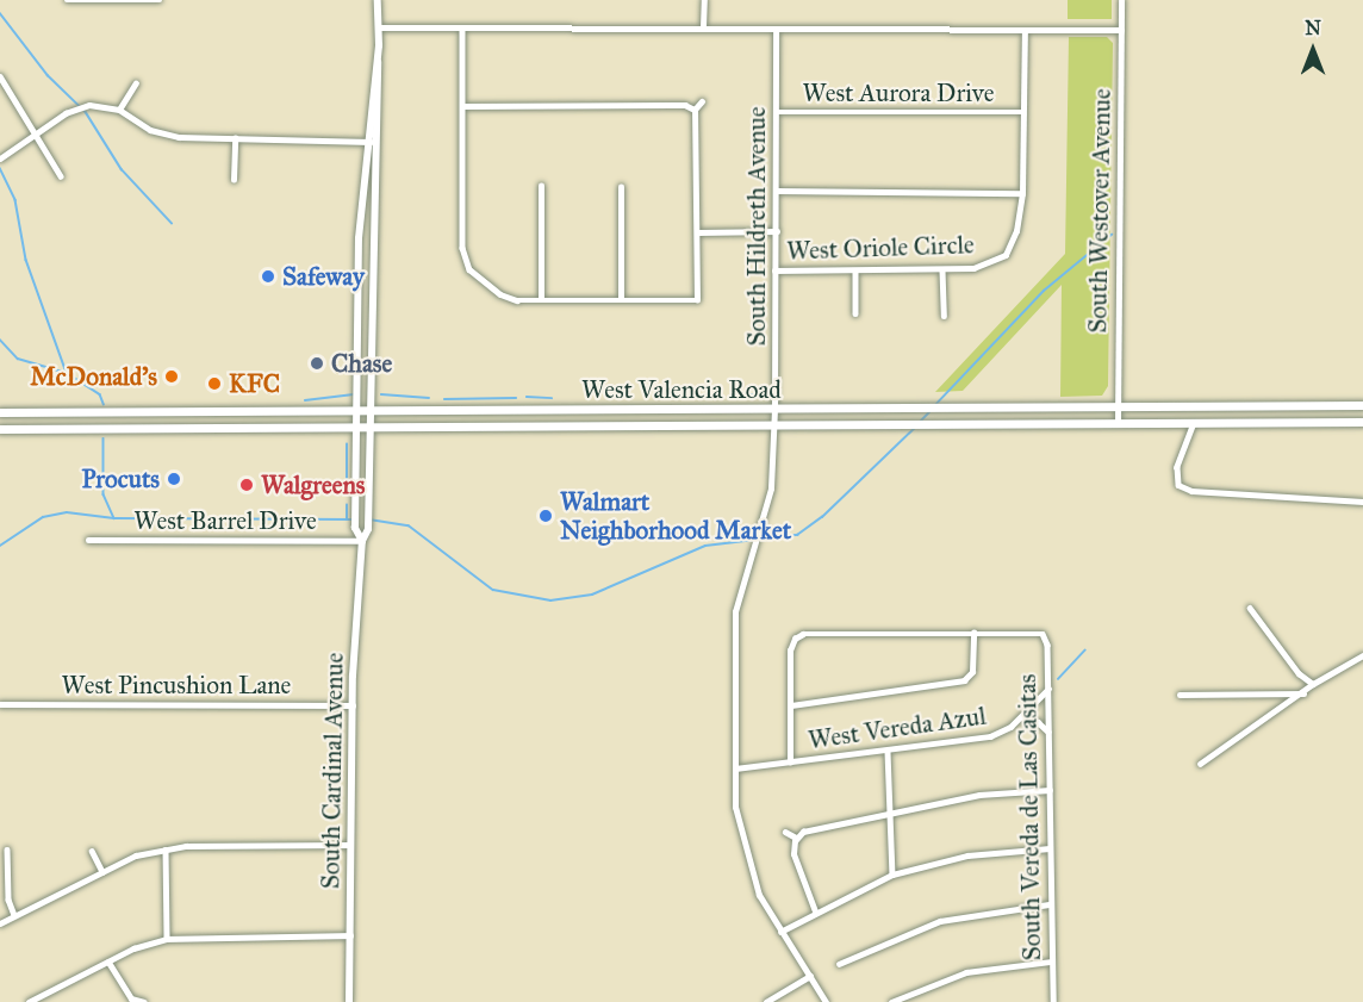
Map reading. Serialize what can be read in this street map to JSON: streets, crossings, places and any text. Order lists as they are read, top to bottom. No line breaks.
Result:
{"streets":{"main road":["West Valencia Road","South Cardinal Avenue"],"street":["West Aurora Drive","South Westover Avenue","South Hildreth Avenue","West Oriole Circle","West Barrel Drive","West Pincushion Lane","West Vereda Azul","South Vereda de Las Casitas"]},"crossings":[["West Aurora Drive","South Hildreth Avenue"],["West Aurora Drive","West Oriole Circle"],["South Westover Avenue","West Valencia Road"],["South Hildreth Avenue","West Oriole Circle"],["South Hildreth Avenue","West Valencia Road"],["West Valencia Road","South Cardinal Avenue"],["West Barrel Drive","South Cardinal Avenue"],["West Pincushion Lane","South Cardinal Avenue"],["West Vereda Azul","South Vereda de Las Casitas"]],"places":["Safeway","Chase","McDonald's","KFC","Procuts","Walgreens","Walmart Neighborhood Market"],"north":"top"}
